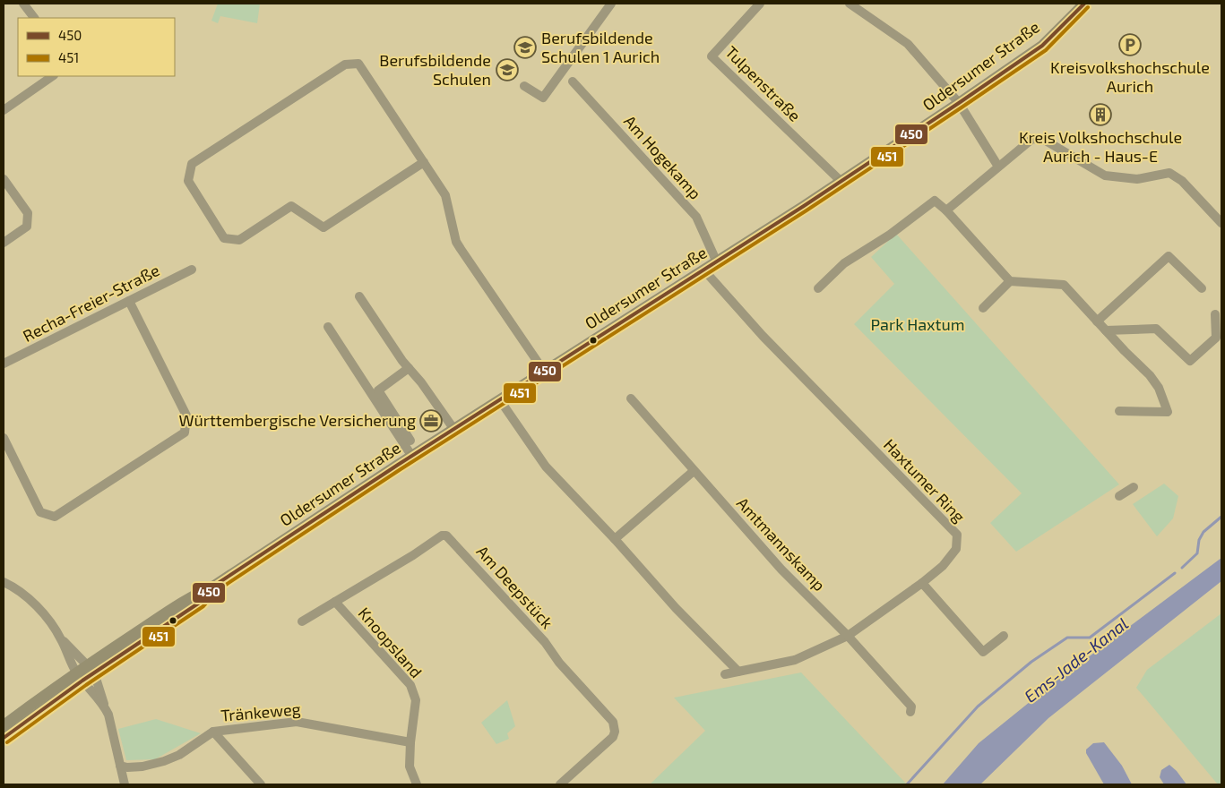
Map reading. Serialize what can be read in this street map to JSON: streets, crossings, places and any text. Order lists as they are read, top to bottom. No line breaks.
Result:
{"streets":{"main road":["Oldersumer Straße"],"street":["Tulpenstraße","Am Hogekamp","Recha-Freier-Straße","Haxtumer Ring","Amtmannskamp","Am Deepstück","Knoopsland","Tränkeweg"]},"crossings":[["Oldersumer Straße","Tulpenstraße"],["Oldersumer Straße","Am Hogekamp"],["Oldersumer Straße","Haxtumer Ring"],["Haxtumer Ring","Amtmannskamp"],["Am Deepstück","Knoopsland"],["Knoopsland","Tränkeweg"]],"water":["Ems-Jade-Kanal"],"parks":["Park Haxtum"],"places":{"parking":["Kreisvolkshochschule Aurich"],"school or university":["Berufsbildende Schulen 1 Aurich","Berufsbildende Schulen"],"building":["Kreis Volkshochschule Aurich - Haus-E"],"office":["Württembergische Versicherung"]},"lines":["transit line 450","transit line 451"],"legend":["450","451"]}
